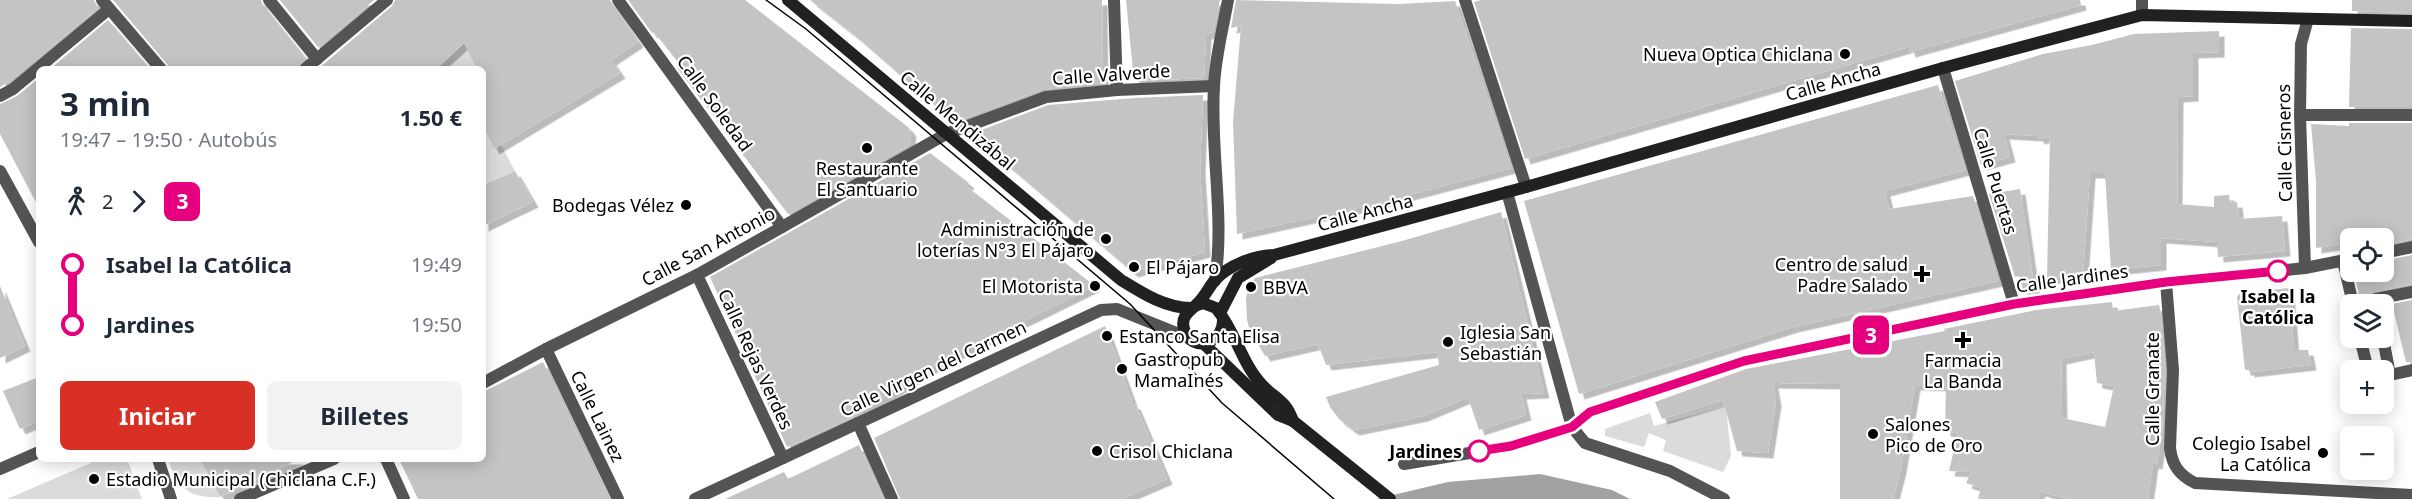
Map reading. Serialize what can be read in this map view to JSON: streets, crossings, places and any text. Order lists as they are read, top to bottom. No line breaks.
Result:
{"streets":{"main road":["Calle Ancha","Calle Mendizábal"],"street":["Calle Valverde","Calle Soledad","Calle Cisneros","Calle Puertas","Calle San Antonio","Calle Jardines","Calle Rejas Verdes","Calle Virgen del Carmen","Calle Granate","Calle Lainez"]},"crossings":[["Calle Valverde","Calle Mendizábal"],["Calle Valverde","Calle San Antonio"],["Calle Ancha","Calle Cisneros"],["Calle Ancha","Calle Puertas"],["Calle Soledad","Calle San Antonio"],["Calle Mendizábal","Calle San Antonio"],["Calle Mendizábal","Calle Virgen del Carmen"],["Calle Cisneros","Calle Jardines"],["Calle Puertas","Calle Jardines"],["Calle San Antonio","Calle Rejas Verdes"],["Calle San Antonio","Calle Lainez"],["Calle Jardines","Calle Granate"],["Calle Rejas Verdes","Calle Virgen del Carmen"]],"places":{"other":["Nueva Optica Chiclana","Restaurante El Santuario","Bodegas Vélez","Administración de loterías N°3 El Pájaro","El Pájaro","Isabel la Católica","El Motorista","BBVA","Estanco Santa Elisa","Iglesia San Sebastián","Gastropub MamaInés","Salones Pico de Oro","Crisol Chiclana","Jardines","Colegio Isabel La Católica","Estadio Municipal (Chiclana C.F.)"],"health":["Centro de salud Padre Salado","Farmacia La Banda"]},"lines":["bus line 3"],"page":{"on_map":"3","heading":["3 min","19:47 – 19:50 · Autobús","1.50 €"],"legs":["2","3"],"map_buttons":["+","−"],"list":[{"name":"Isabel la Católica","value":"19:49"},{"name":"Jardines","value":"19:50"}],"buttons":["Iniciar","Billetes"]}}
